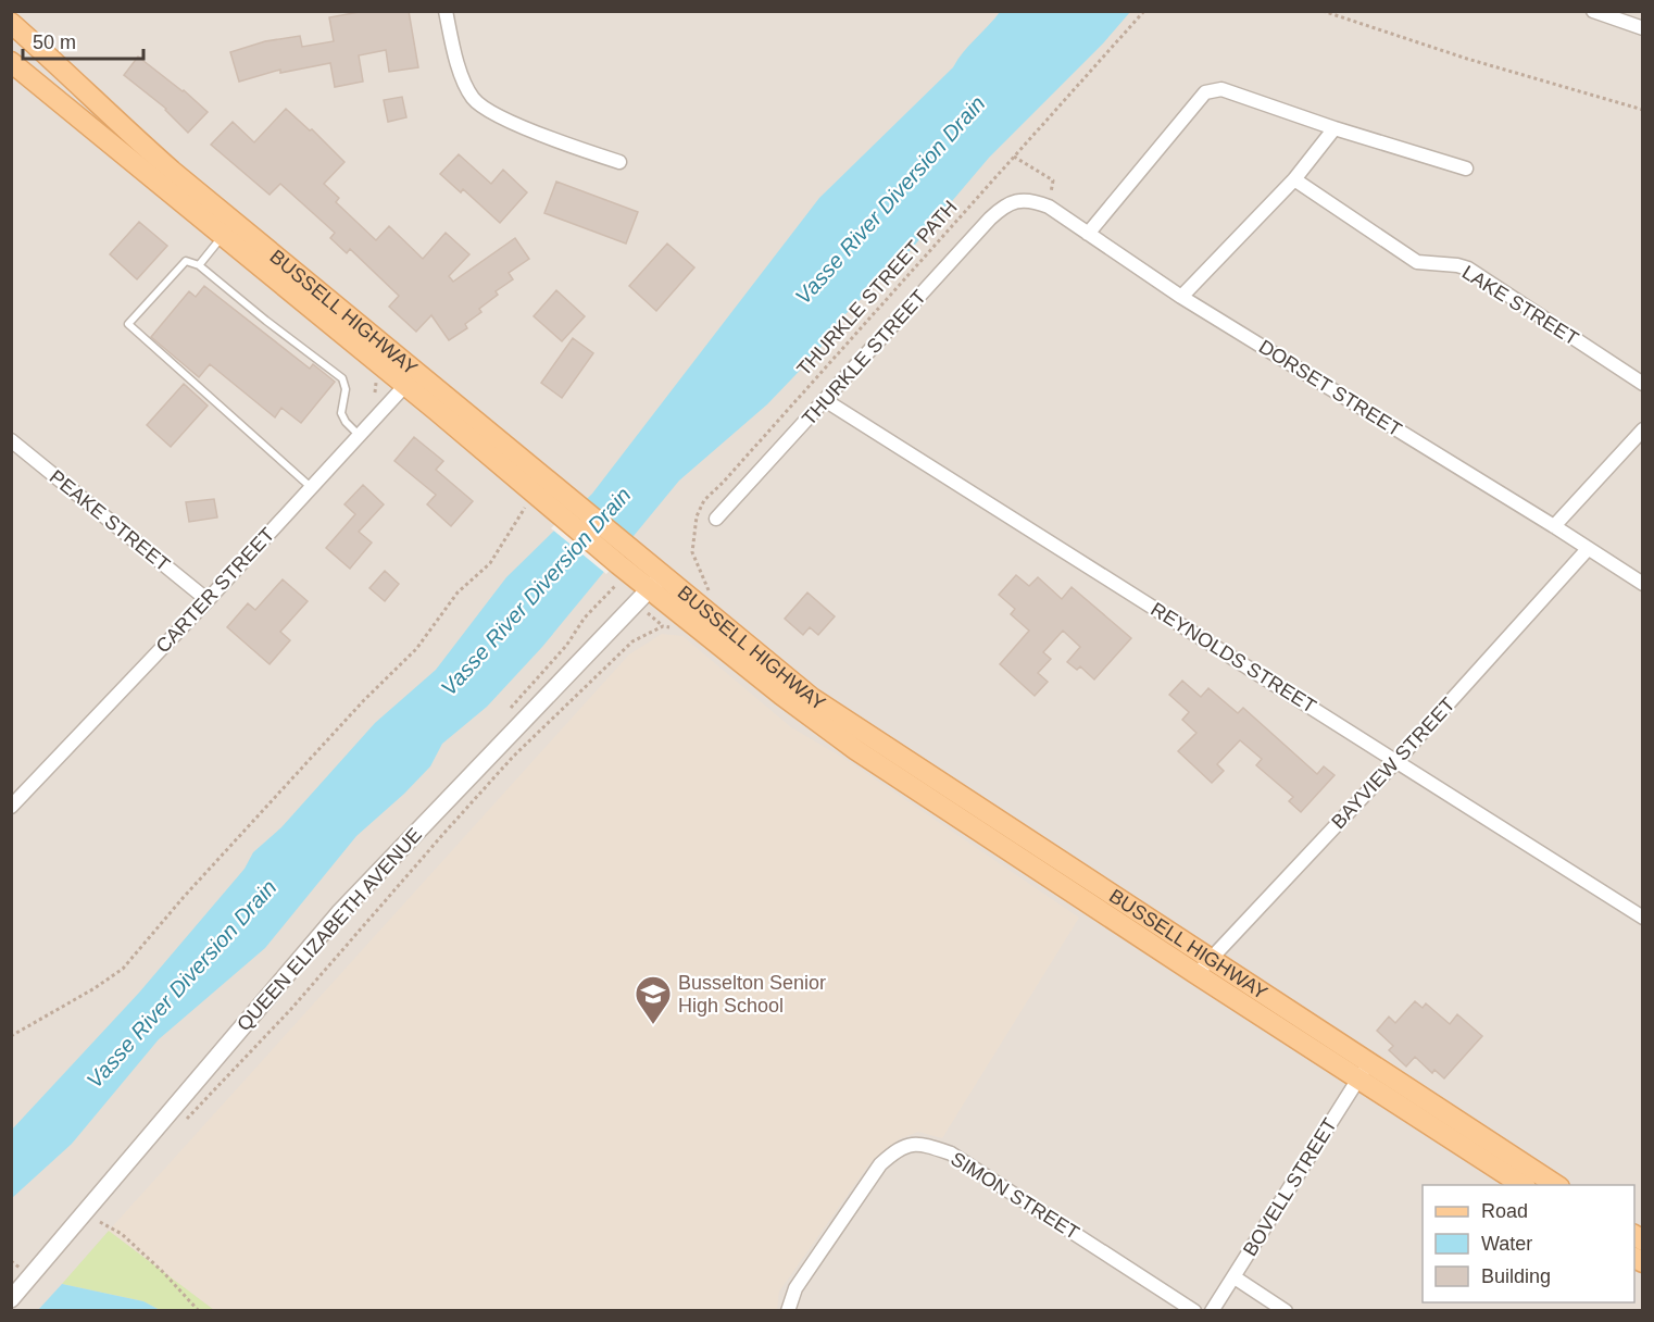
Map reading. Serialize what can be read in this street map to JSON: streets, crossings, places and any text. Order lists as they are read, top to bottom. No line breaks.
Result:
{"streets":{"main road":["BUSSELL HIGHWAY"],"street":["LAKE STREET","THURKLE STREET","DORSET STREET","PEAKE STREET","CARTER STREET","REYNOLDS STREET","BAYVIEW STREET","QUEEN ELIZABETH AVENUE","BOVELL STREET","SIMON STREET"],"path":["THURKLE STREET PATH"]},"crossings":[["THURKLE STREET PATH","BUSSELL HIGHWAY"],["BUSSELL HIGHWAY","CARTER STREET"],["BUSSELL HIGHWAY","BAYVIEW STREET"],["BUSSELL HIGHWAY","QUEEN ELIZABETH AVENUE"],["BUSSELL HIGHWAY","BOVELL STREET"],["THURKLE STREET","DORSET STREET"],["THURKLE STREET","REYNOLDS STREET"],["DORSET STREET","BAYVIEW STREET"],["PEAKE STREET","CARTER STREET"],["REYNOLDS STREET","BAYVIEW STREET"]],"water":["Vasse River Diversion Drain"],"places":{"school or university":["Busselton Senior High School"]},"legend":["Road","Water","Building"],"scale_bar":"50 m"}
